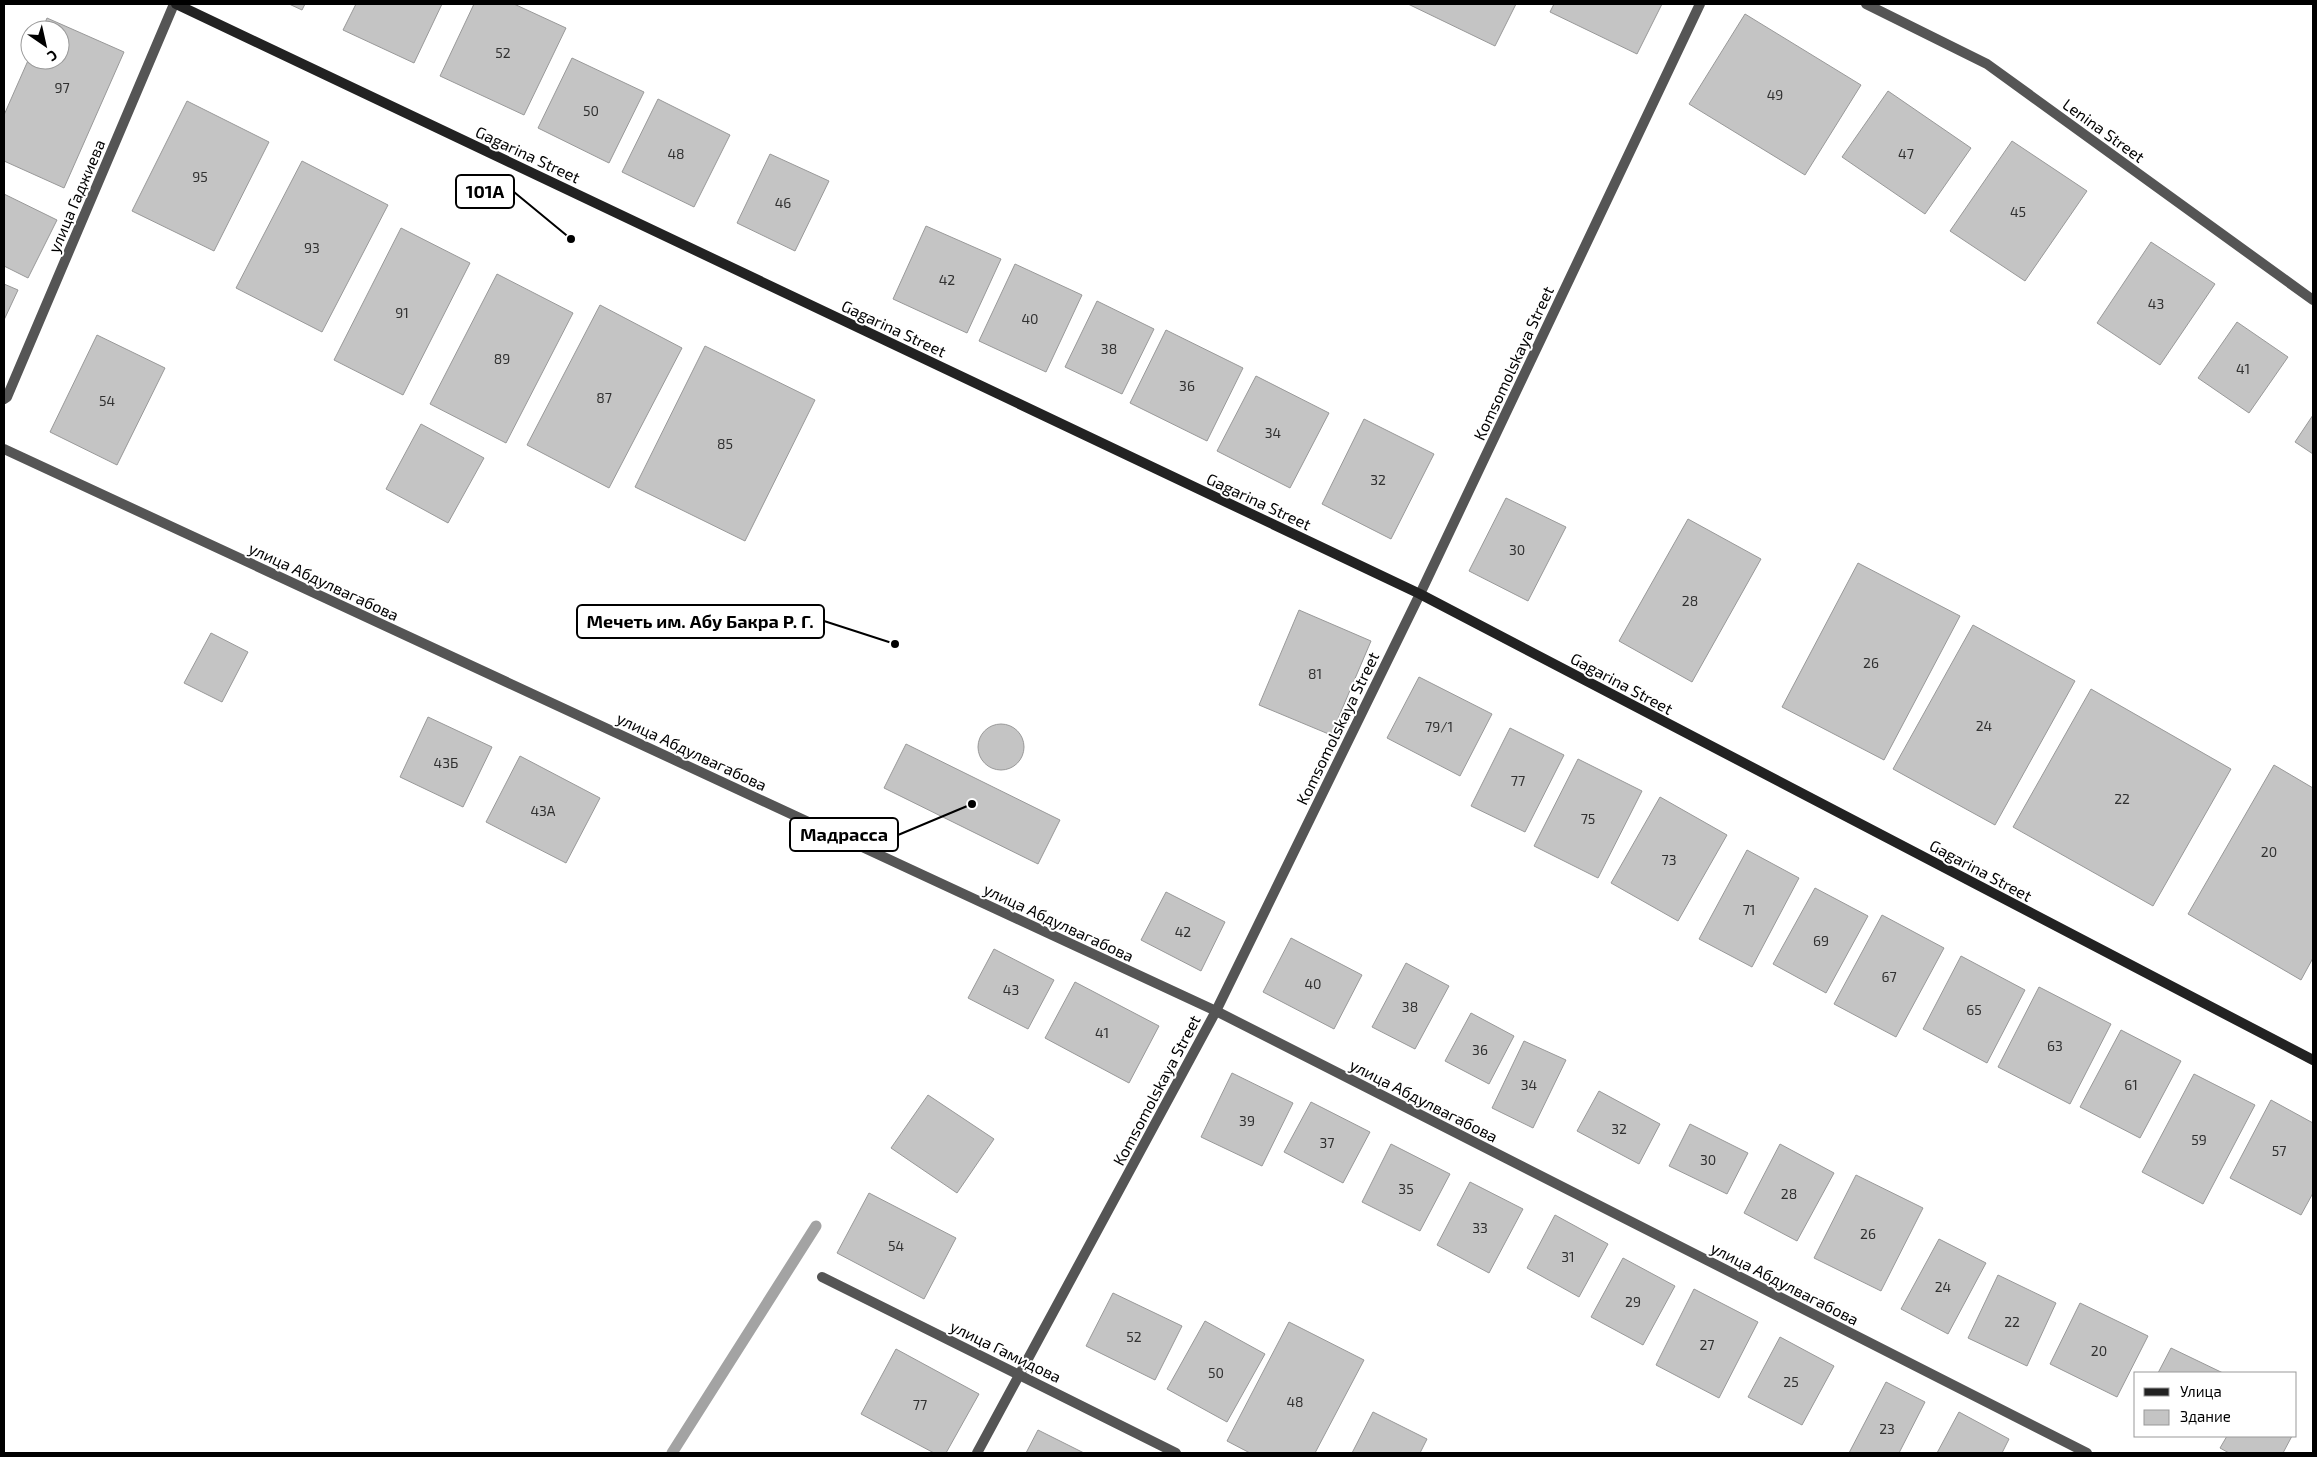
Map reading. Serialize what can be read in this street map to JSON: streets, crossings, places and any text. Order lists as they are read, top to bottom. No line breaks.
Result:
{"streets":{"street":["Lenina Street","Gagarina Street","улица Гаджиева","Komsomolskaya Street","улица Абдулвагабова","улица Гамидова"]},"crossings":[["Gagarina Street","улица Гаджиева"],["Gagarina Street","Komsomolskaya Street"],["Komsomolskaya Street","улица Абдулвагабова"],["Komsomolskaya Street","улица Гамидова"]],"places":["101А","Мечеть им. Абу Бакра Р. Г.","Мадрасса"],"house_numbers":["52","97","49","50","48","47","95","46","45","93","42","43","91","40","38","89","41","36","87","54","34","85","32","30","28","26","81","24","79/1","43Б","77","22","43А","75","20","73","71","42","69","67","40","43","38","65","41","63","36","34","61","39","32","59","37","57","30","35","28","33","26","54","31","24","29","22","52","27","20","50","25","48","77","23"],"legend":["Улица","Здание"],"north":"bottom right"}
